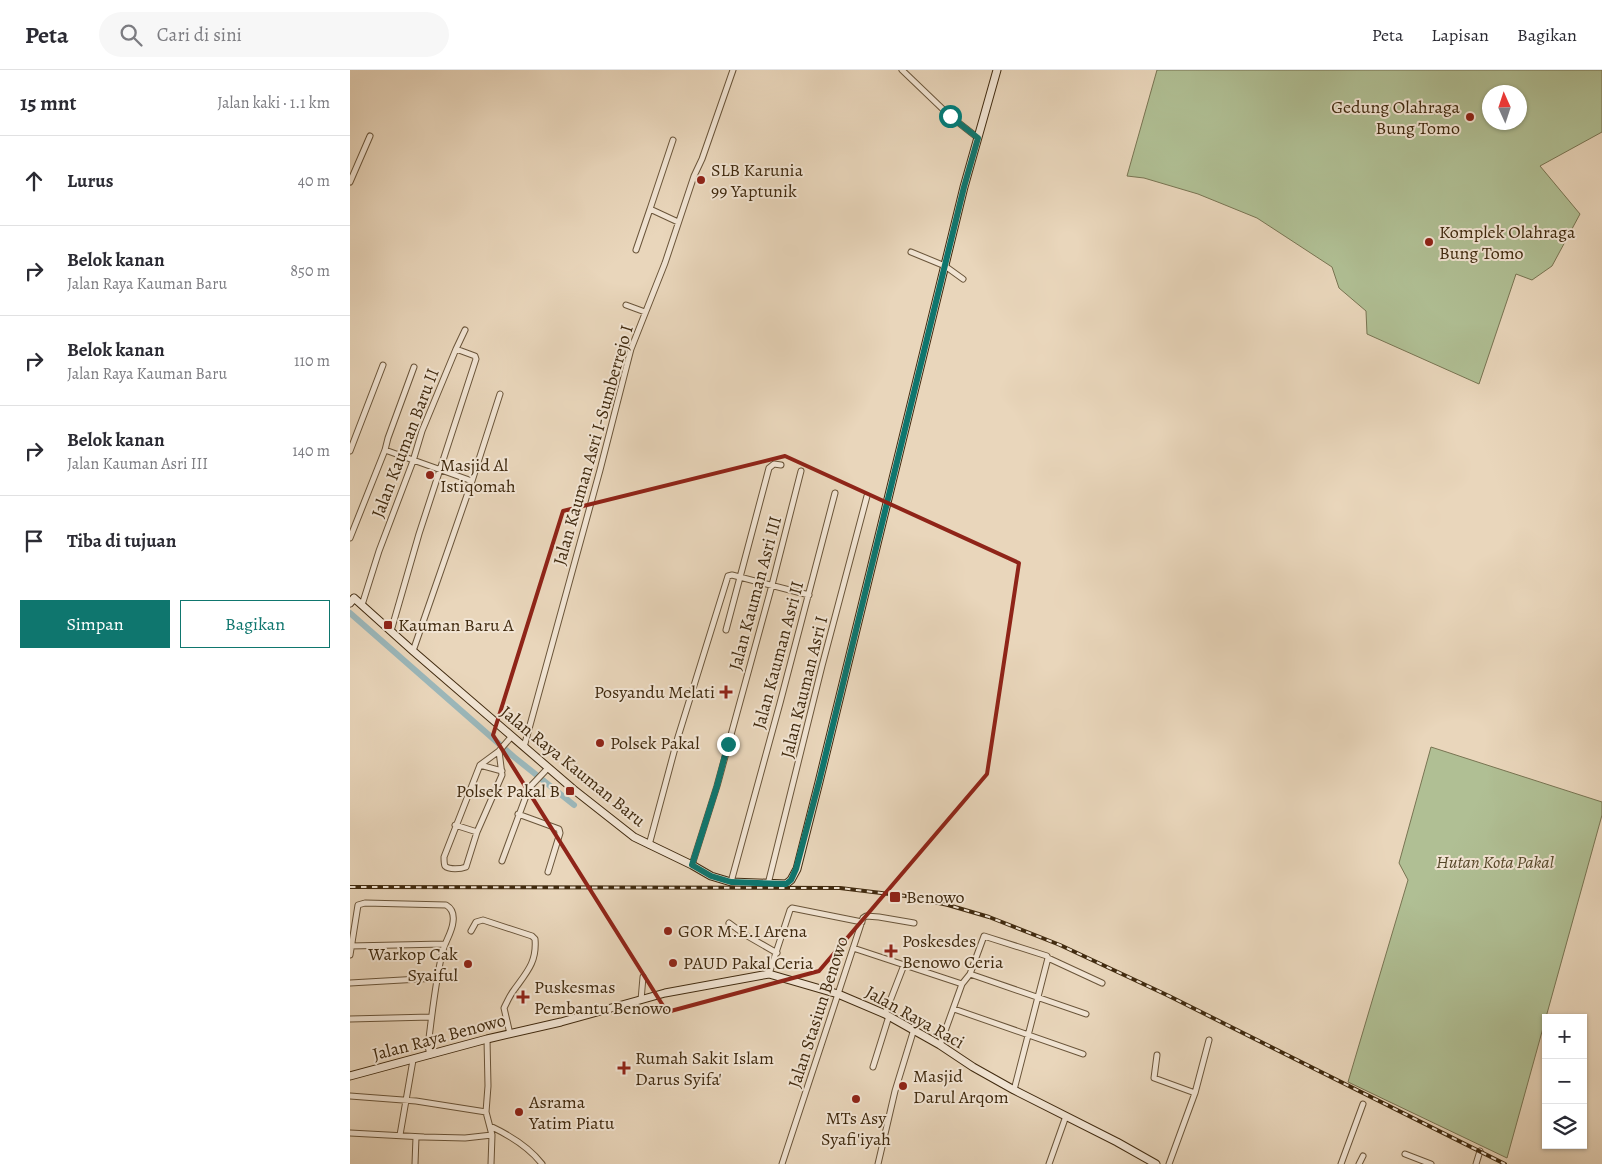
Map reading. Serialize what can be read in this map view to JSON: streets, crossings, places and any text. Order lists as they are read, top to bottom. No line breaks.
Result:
{"streets":{"street":["Jalan Kauman Baru II","Jalan Kauman Asri I-Sumberrejo I","Jalan Kauman Asri III","Jalan Kauman Asri II","Jalan Kauman Asri I","Jalan Raya Kauman Baru","Jalan Stasiun Benowo","Jalan Raya Raci","Jalan Raya Benowo"]},"crossings":[["Jalan Kauman Baru II","Jalan Raya Kauman Baru"],["Jalan Kauman Asri I-Sumberrejo I","Jalan Raya Kauman Baru"],["Jalan Kauman Asri III","Jalan Raya Kauman Baru"],["Jalan Kauman Asri II","Jalan Raya Kauman Baru"],["Jalan Kauman Asri I","Jalan Raya Kauman Baru"],["Jalan Stasiun Benowo","Jalan Raya Raci"],["Jalan Raya Raci","Jalan Raya Benowo"]],"parks":["Hutan Kota Pakal"],"places":{"other":["Gedung Olahraga Bung Tomo","SLB Karunia 99 Yaptunik","Komplek Olahraga Bung Tomo","Masjid Al Istiqomah","Polsek Pakal","GOR M.E.I Arena","PAUD Pakal Ceria","Warkop Cak Syaiful","Masjid Darul Arqom","MTs Asy Syafi'iyah","Asrama Yatim Piatu"],"transit":["Kauman Baru A","Polsek Pakal B","Benowo"],"health":["Posyandu Melati","Poskesdes Benowo Ceria","Puskesmas Pembantu Benowo","Rumah Sakit Islam Darus Syifa'"]},"north":"top","page":{"header":"Peta","search":"Cari di sini","nav":["Peta","Lapisan","Bagikan"],"heading":["15 mnt","Jalan kaki · 1.1 km"],"list":[["Lurus","40 m"],["Belok kanan","Jalan Raya Kauman Baru","850 m"],["Belok kanan","Jalan Raya Kauman Baru","110 m"],["Belok kanan","Jalan Kauman Asri III","140 m"],"Tiba di tujuan"],"buttons":["Simpan","Bagikan"],"map_buttons":["+","−"]}}
